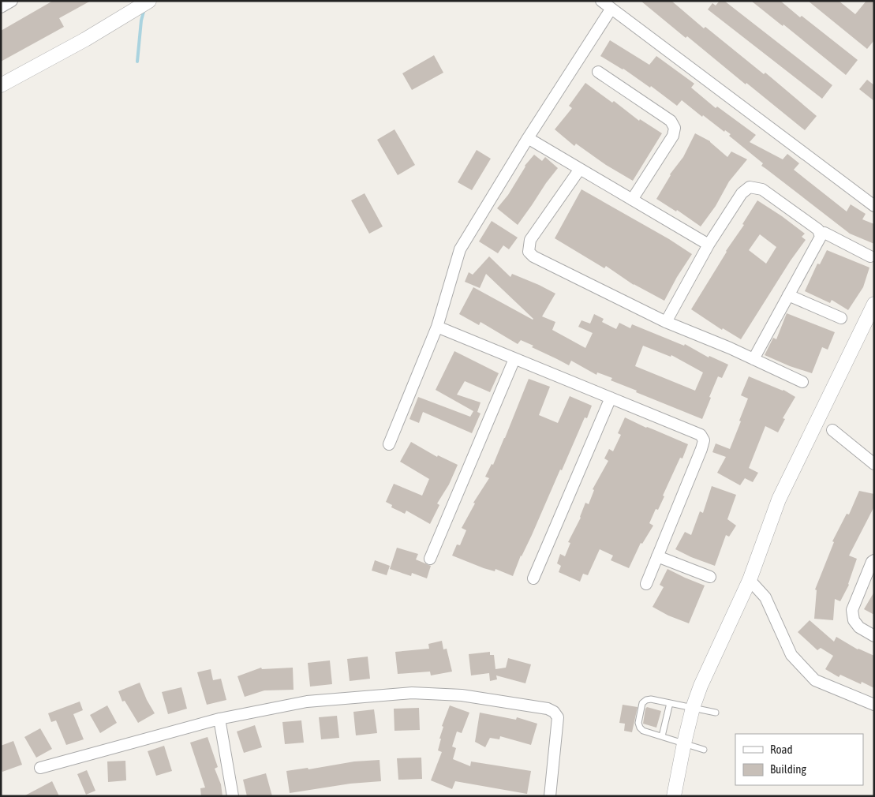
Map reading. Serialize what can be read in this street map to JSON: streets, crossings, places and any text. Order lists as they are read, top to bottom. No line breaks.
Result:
{"legend":["Road","Building"]}
